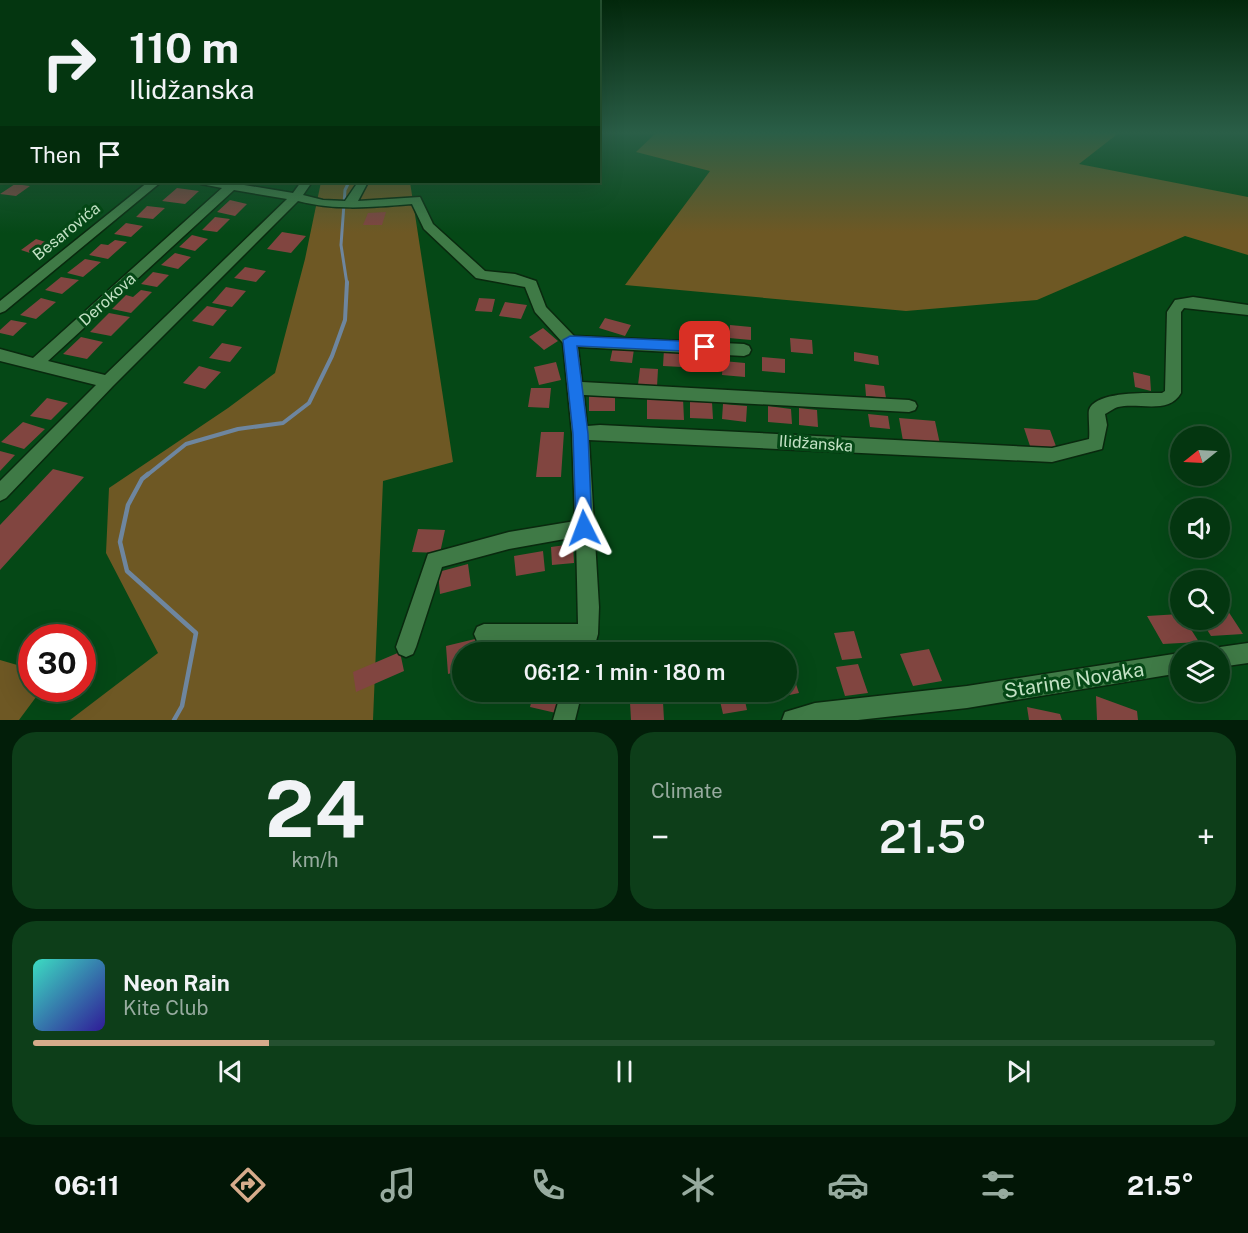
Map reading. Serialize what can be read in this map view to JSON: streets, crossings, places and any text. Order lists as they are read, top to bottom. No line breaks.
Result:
{"streets":{"street":["Besarovića","Derokova","Ilidžanska","Starine Novaka"]},"north":"left","page":{"turn":["110 m","Ilidžanska"],"then":"Then","limit":"30","trip":"06:12 · 1 min · 180 m","tile":[["24","km/h"],"Climate"],"heat":["−","21.5°","+"],"song":["Neon Rain","Kite Club"],"tabs":["06:11","21.5°"]}}
